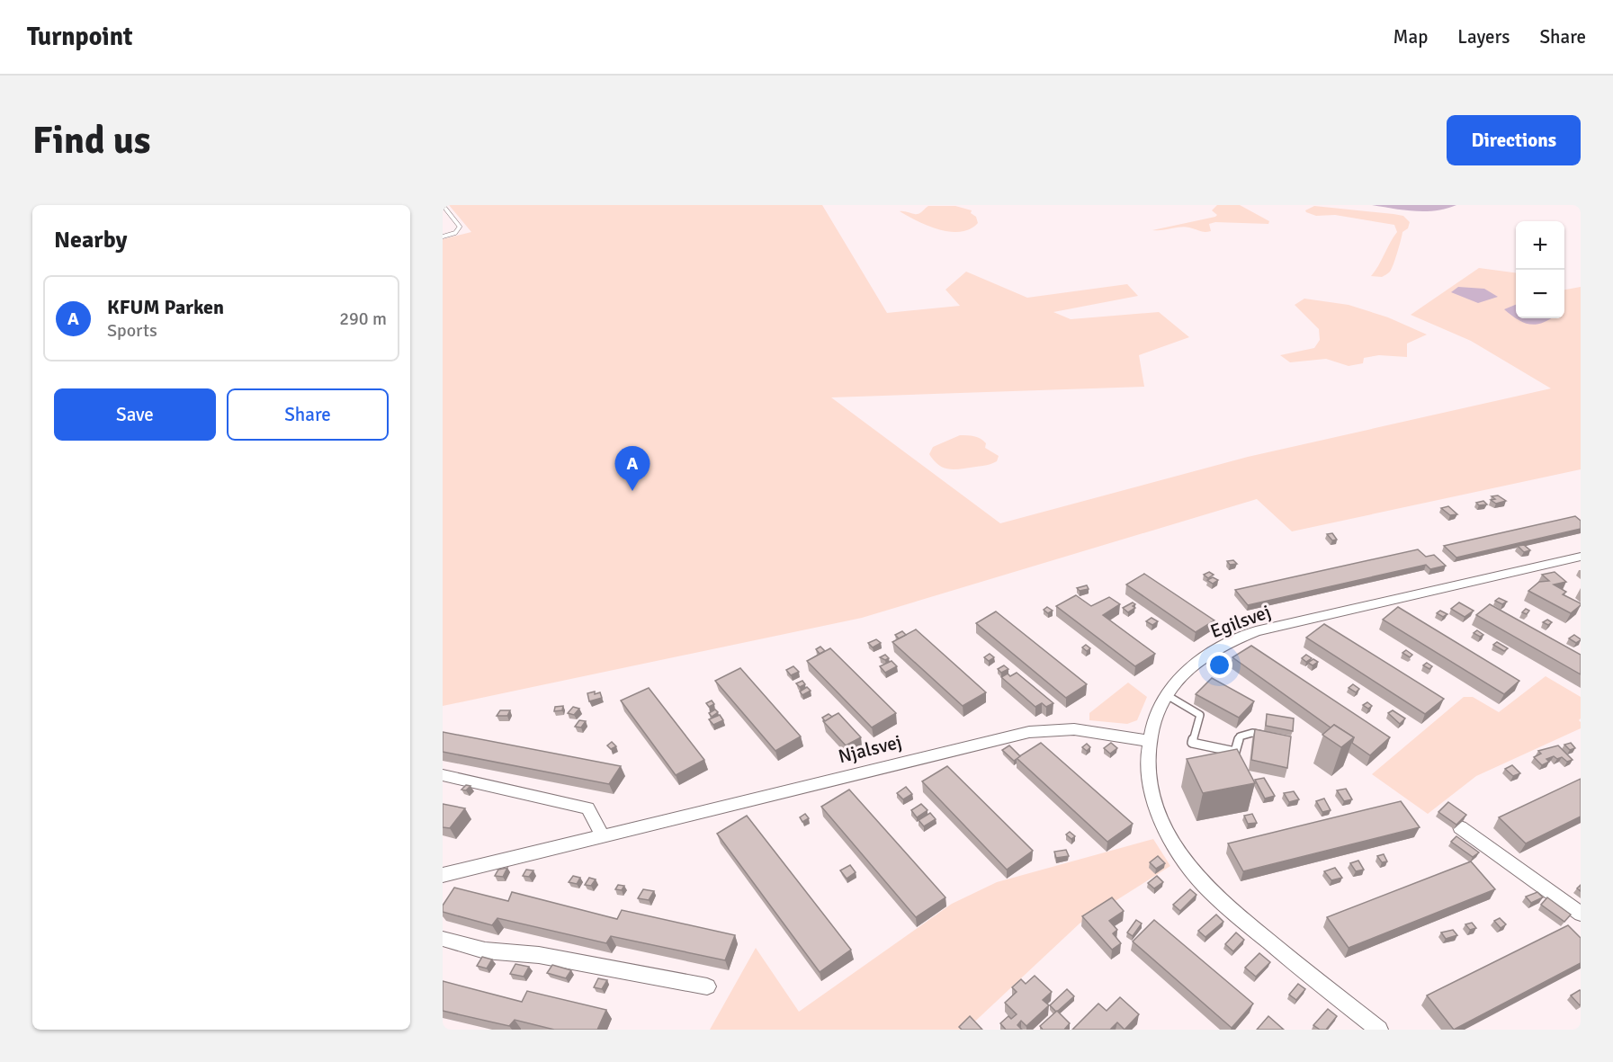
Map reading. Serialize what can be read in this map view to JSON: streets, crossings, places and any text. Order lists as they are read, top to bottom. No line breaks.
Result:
{"streets":{"street":["Egilsvej","Njalsvej"]},"crossings":[["Egilsvej","Njalsvej"]],"page":{"header":"Turnpoint","nav":["Map","Layers","Share"],"buttons":["Directions",["Save","Share"]],"title":"Find us","heading":"Nearby","map_buttons":["+","−"],"list":[{"mark":"A","name":"KFUM Parken","note":"Sports","value":"290 m"}],"pins":"A"}}
